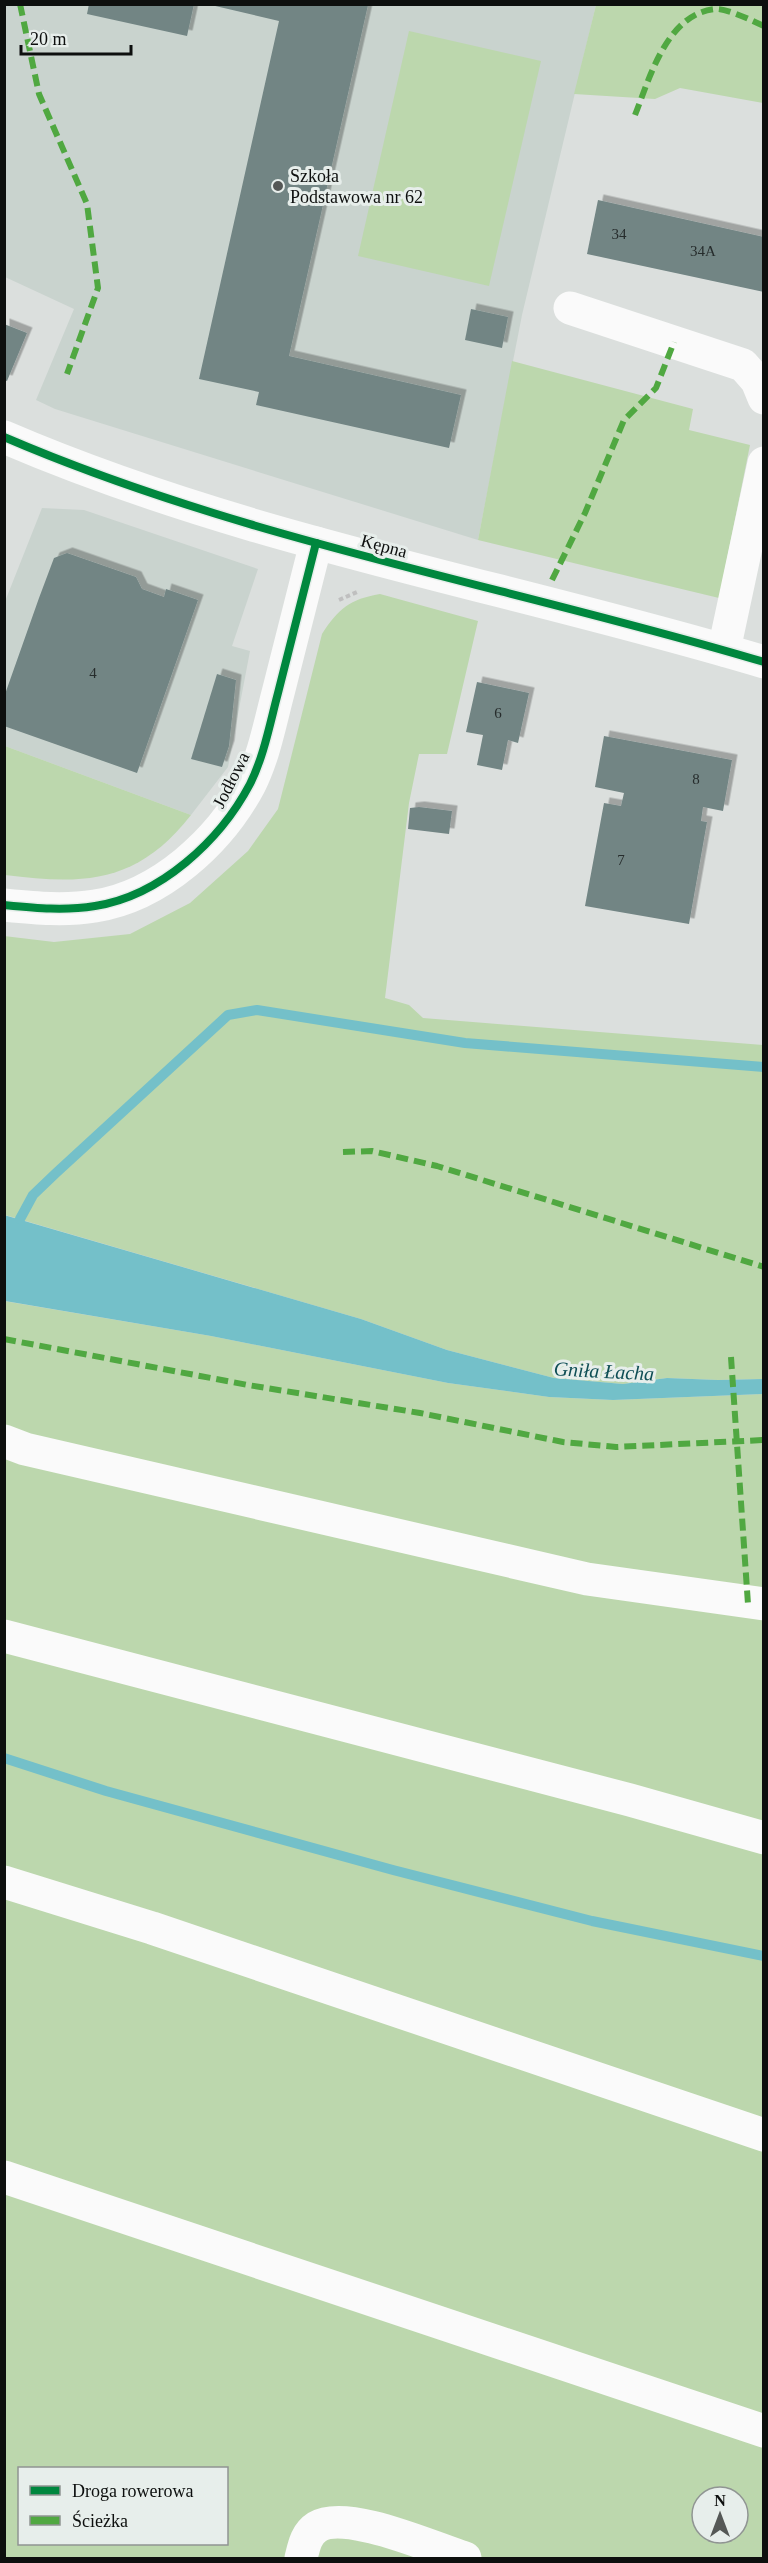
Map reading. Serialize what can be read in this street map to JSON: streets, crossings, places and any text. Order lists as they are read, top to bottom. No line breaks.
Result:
{"streets":{"street":["Kępna","Jodłowa"]},"crossings":[["Kępna","Jodłowa"]],"water":["Gniła Łacha"],"places":["Szkoła Podstawowa nr 62"],"house_numbers":["34","34A","4","6","8","7"],"legend":["Droga rowerowa","Ścieżka"],"scale_bar":"20 m","north":"top"}
